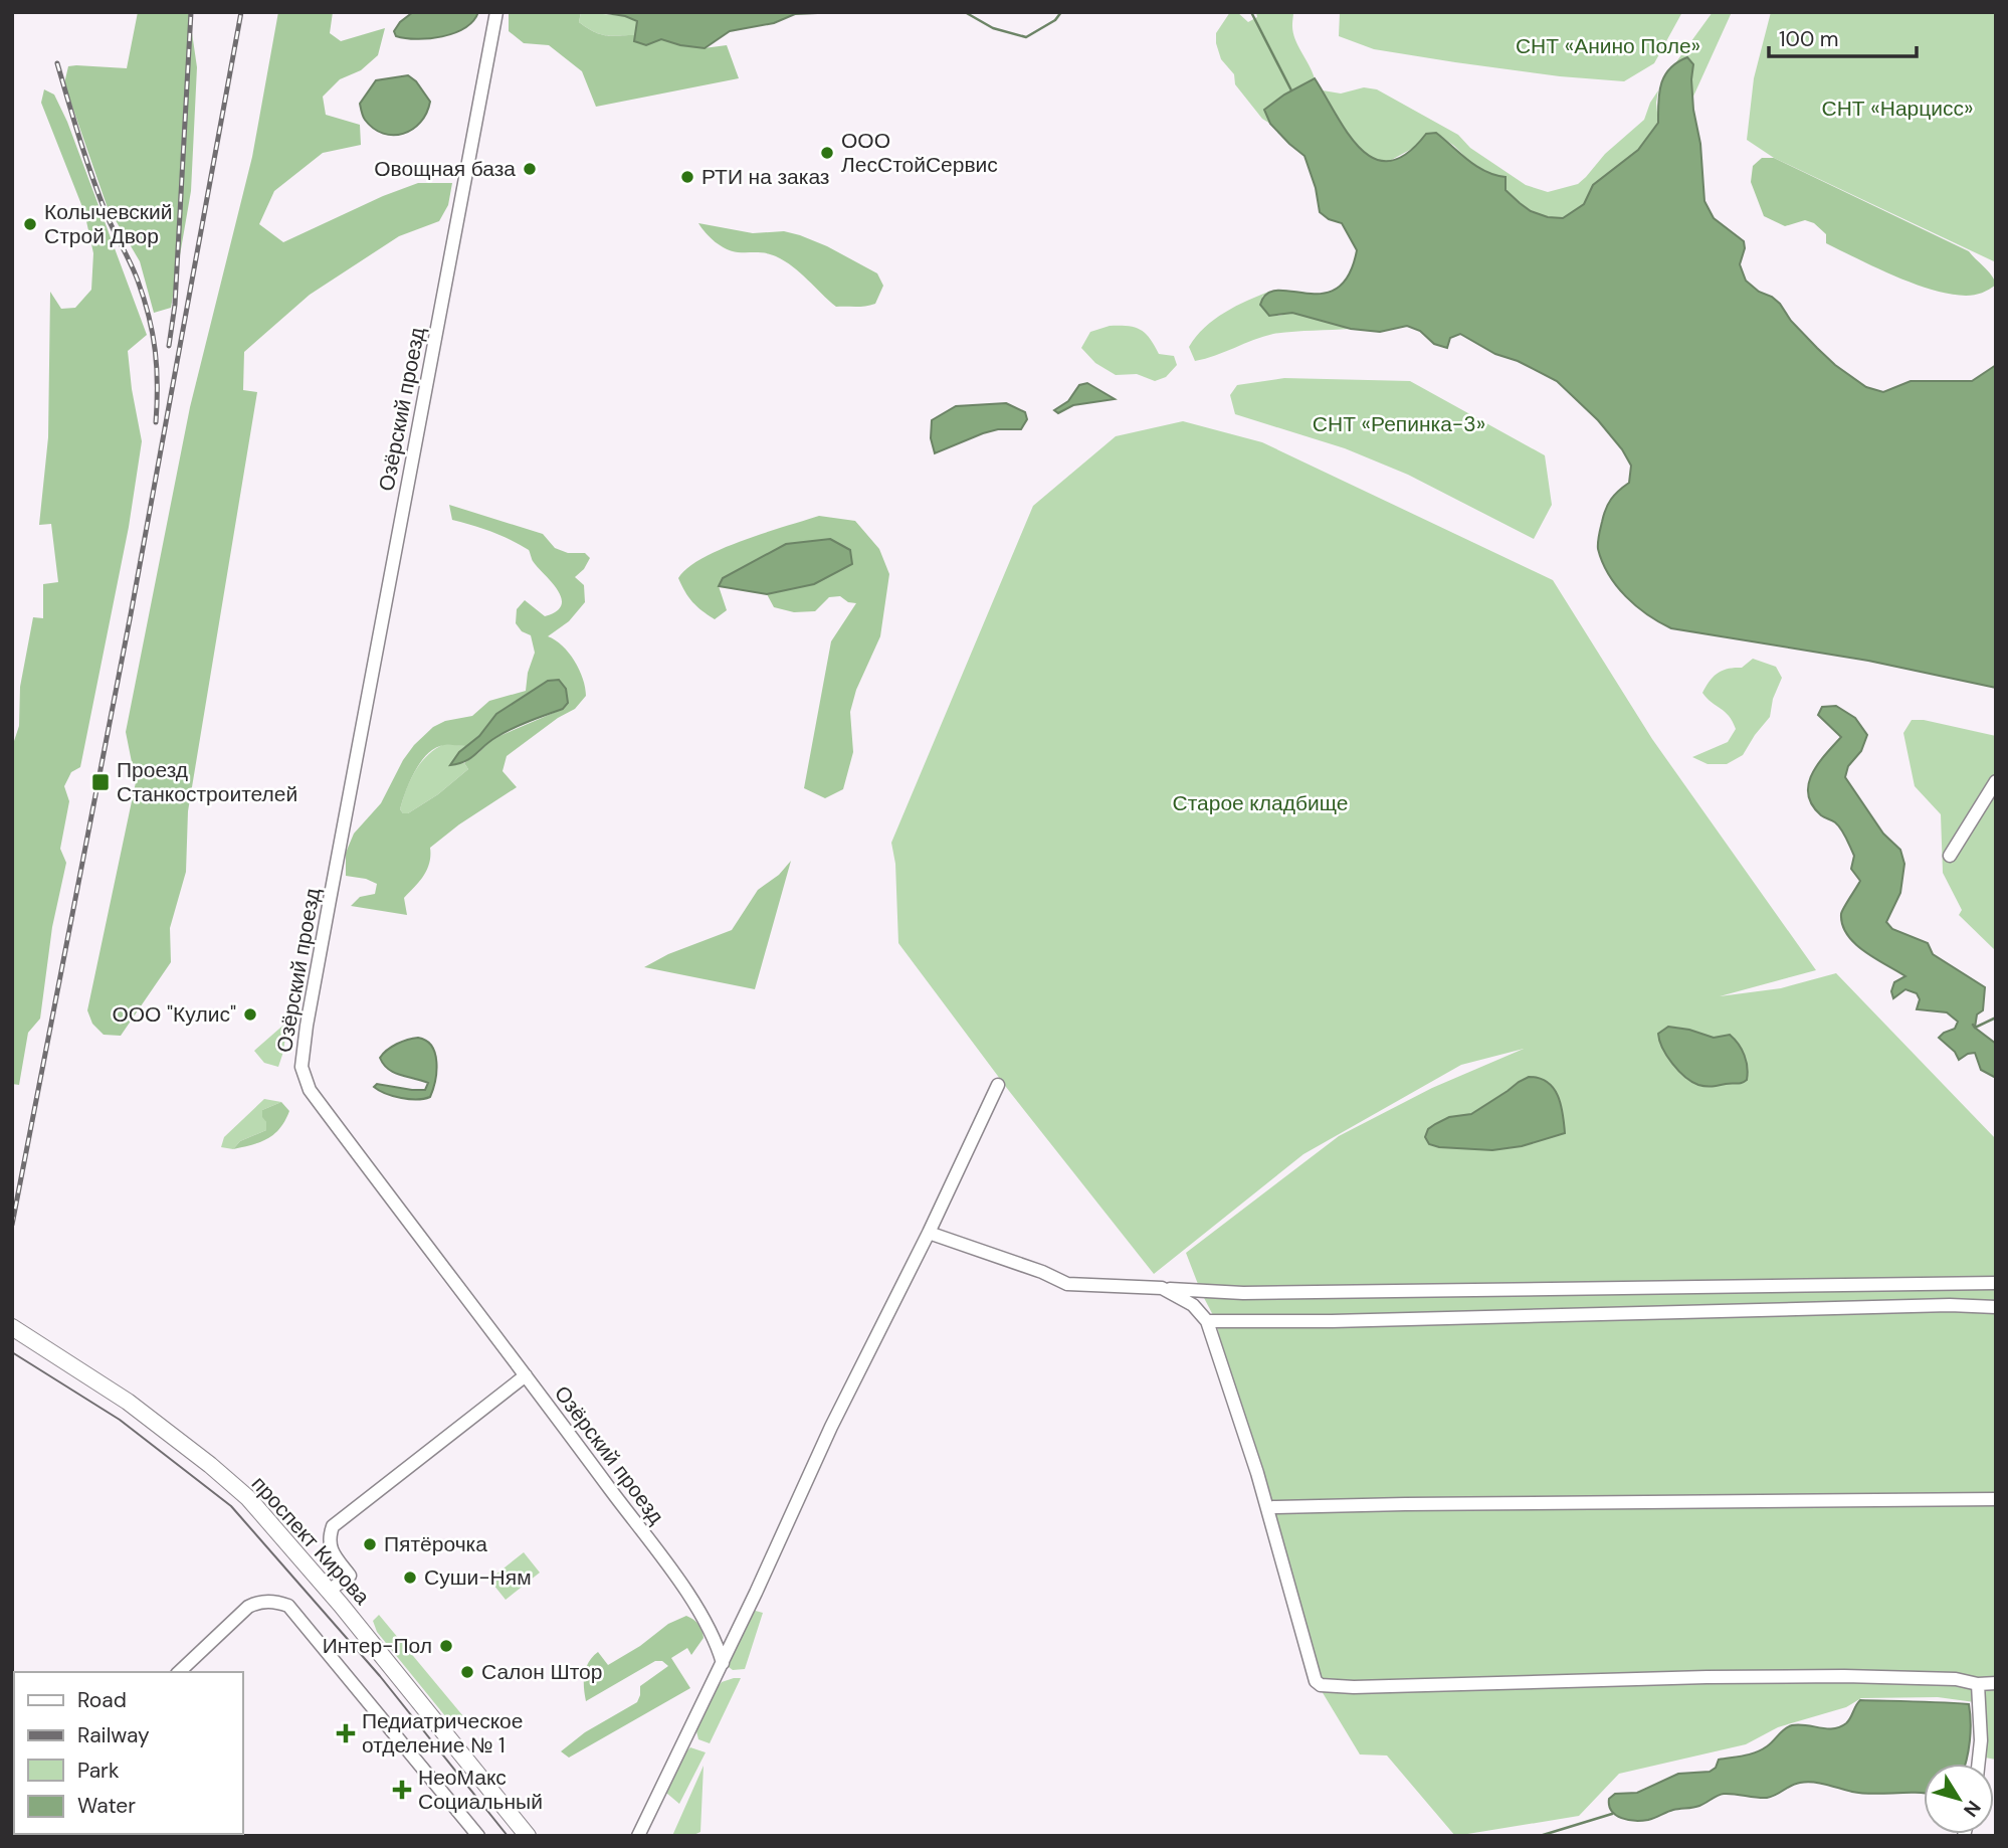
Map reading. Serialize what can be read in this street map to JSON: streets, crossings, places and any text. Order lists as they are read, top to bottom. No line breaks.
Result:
{"streets":{"main road":["проспект Кирова"],"street":["Озёрский проезд"]},"parks":["СНТ «Анино Поле»","СНТ «Нарцисс»","СНТ «Репинка-3»","Старое кладбище"],"places":{"other":["ООО ЛесСтойСервис","Овощная база","РТИ на заказ","Колычевский Строй Двор","ООО \"Кулис\"","Пятёрочка","Суши-Ням","Интер-Пол","Салон Штор"],"transit":["Проезд Станкостроителей"],"health":["Педиатрическое отделение № 1","НеоМакс Социальный"]},"legend":["Road","Railway","Park","Water"],"scale_bar":"100 m","north":"bottom right"}
